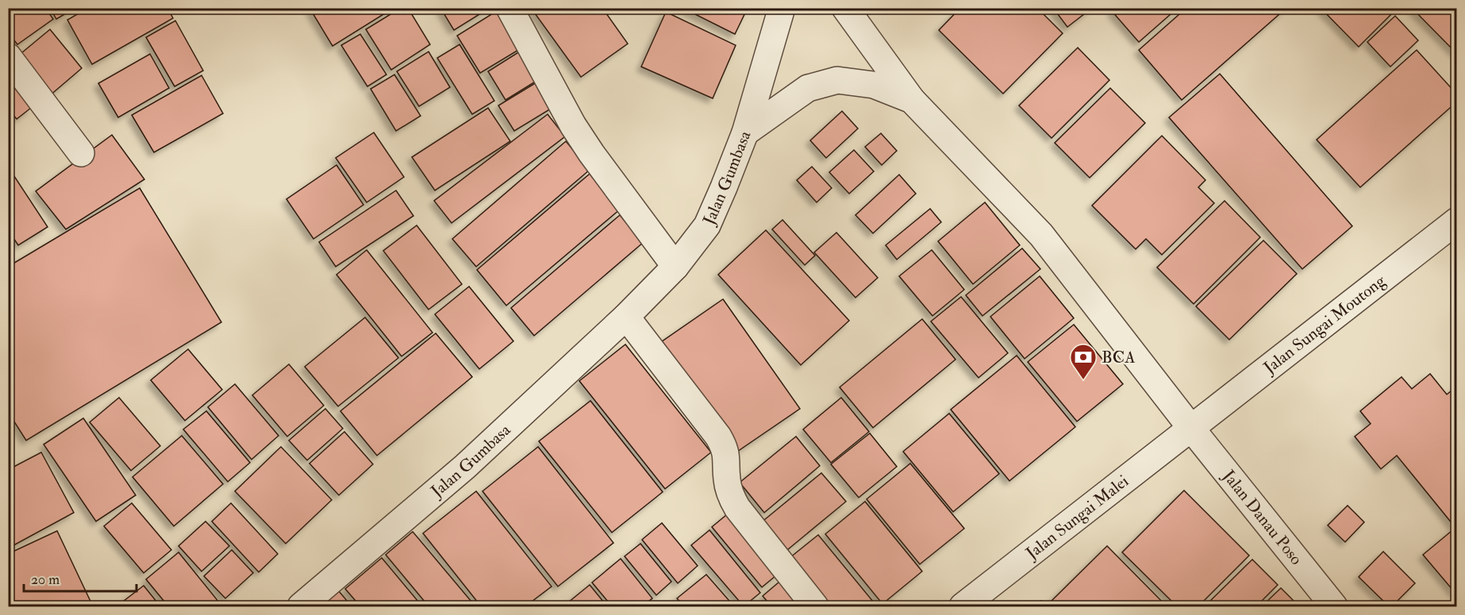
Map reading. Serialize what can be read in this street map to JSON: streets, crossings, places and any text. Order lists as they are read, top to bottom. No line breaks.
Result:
{"streets":{"street":["Jalan Gumbasa","Jalan Sungai Moutong","Jalan Sungai Malei","Jalan Danau Poso"]},"crossings":[["Jalan Gumbasa","Jalan Sungai Moutong"],["Jalan Gumbasa","Jalan Sungai Malei"],["Jalan Gumbasa","Jalan Danau Poso"],["Jalan Sungai Moutong","Jalan Sungai Malei"],["Jalan Sungai Moutong","Jalan Danau Poso"],["Jalan Sungai Malei","Jalan Danau Poso"]],"places":{"bank":["BCA"]},"scale_bar":"20 m"}
